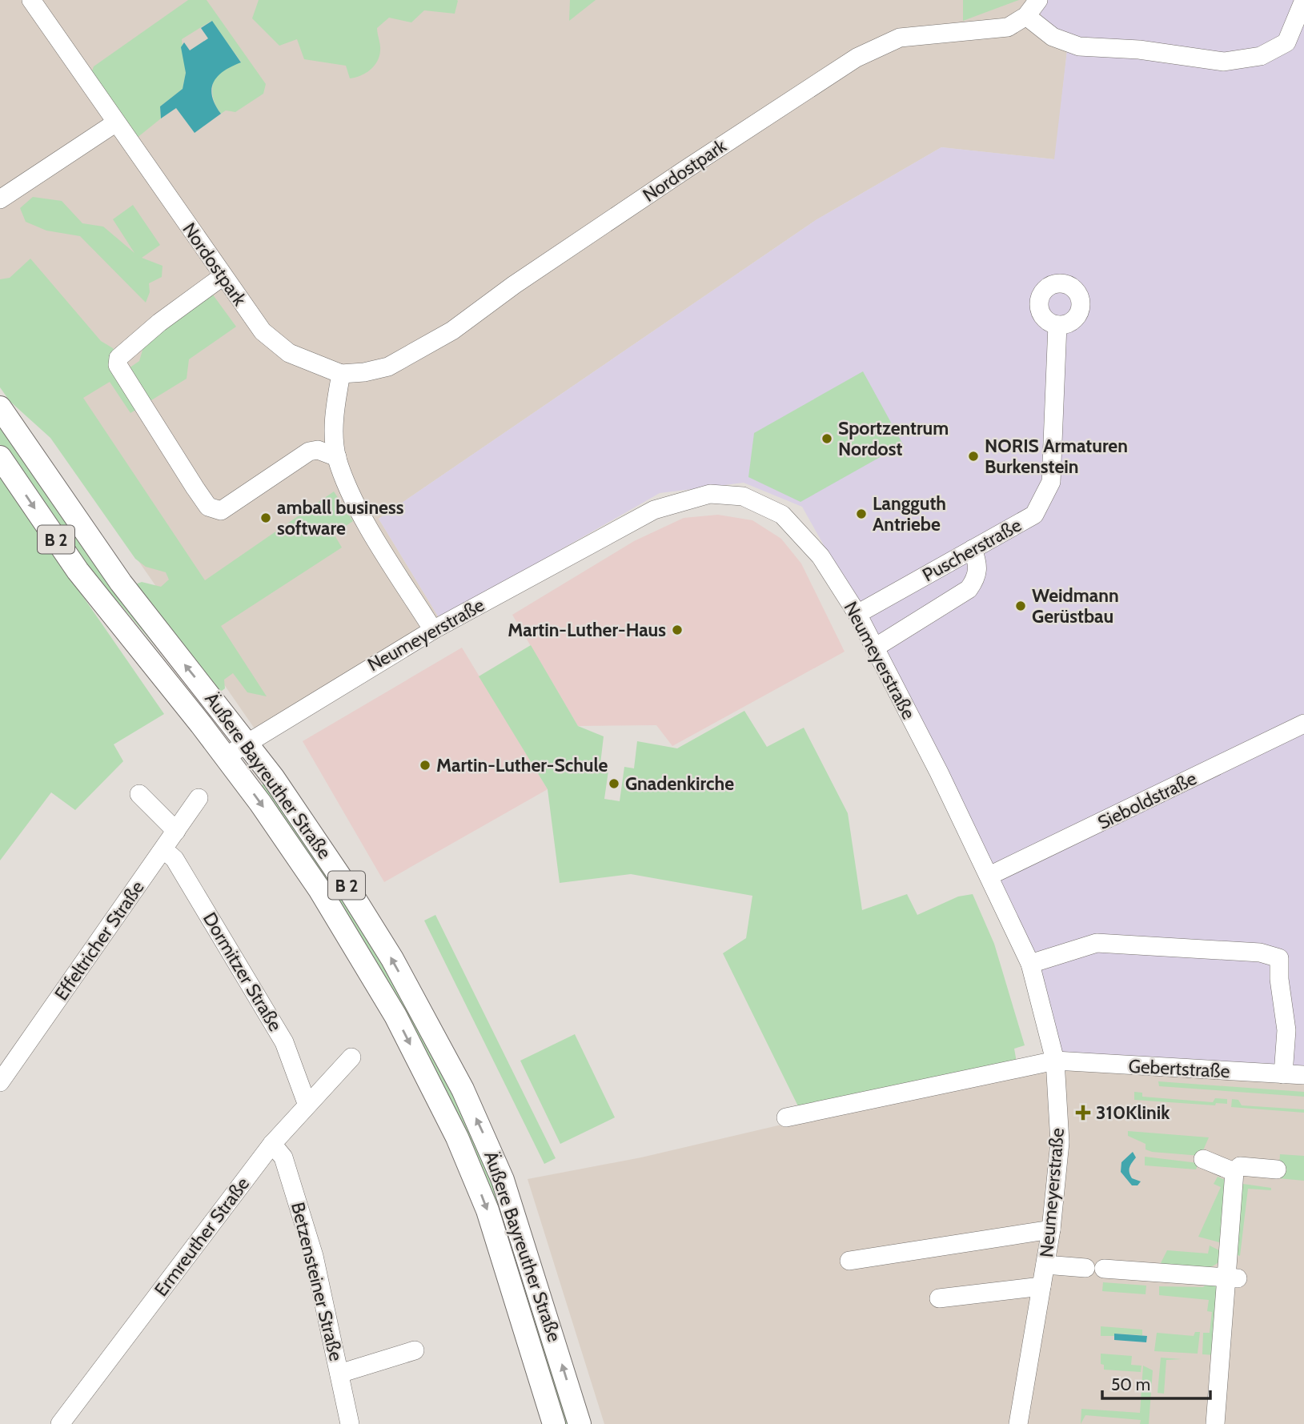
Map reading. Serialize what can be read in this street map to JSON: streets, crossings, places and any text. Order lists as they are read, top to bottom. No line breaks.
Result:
{"streets":{"main road":["B 2","Äußere Bayreuther Straße"],"street":["Nordostpark","Puscherstraße","Neumeyerstraße","Sieboldstraße","Effeltricher Straße","Dormitzer Straße","Gebertstraße","Ermreuther Straße","Betzensteiner Straße"]},"crossings":[["Puscherstraße","Neumeyerstraße"],["Neumeyerstraße","Äußere Bayreuther Straße"],["Neumeyerstraße","Sieboldstraße"],["Neumeyerstraße","Gebertstraße"],["Effeltricher Straße","Dormitzer Straße"],["Dormitzer Straße","Ermreuther Straße"],["Ermreuther Straße","Betzensteiner Straße"]],"places":{"other":["Sportzentrum Nordost","NORIS Armaturen Burkenstein","Langguth Antriebe","amball business software","Weidmann Gerüstbau","Martin-Luther-Haus","Martin-Luther-Schule","Gnadenkirche"],"health":["310Klinik"]},"scale_bar":"50 m"}
